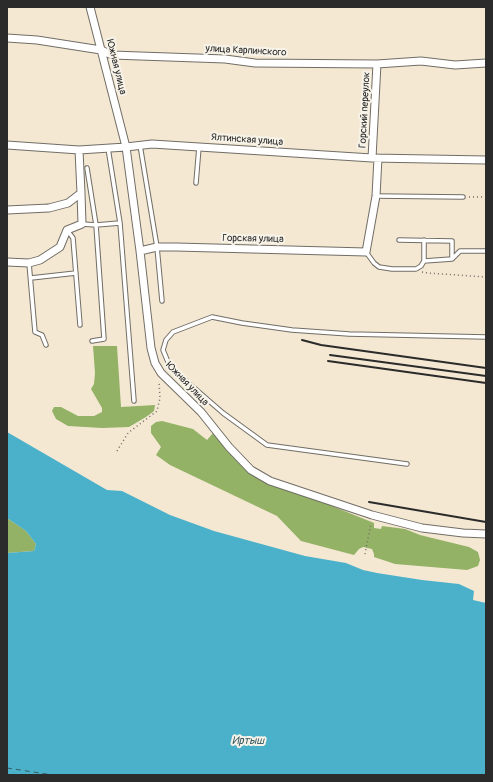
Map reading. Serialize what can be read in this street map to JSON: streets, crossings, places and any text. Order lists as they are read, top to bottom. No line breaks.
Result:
{"streets":{"street":["улица Карпинского","Южная улица","Горский переулок","Ялтинская улица","Горская улица"]},"crossings":[["улица Карпинского","Южная улица"],["улица Карпинского","Горский переулок"],["Южная улица","Ялтинская улица"],["Южная улица","Горская улица"],["Горский переулок","Ялтинская улица"],["Горский переулок","Горская улица"]],"water":["Иртыш"]}
